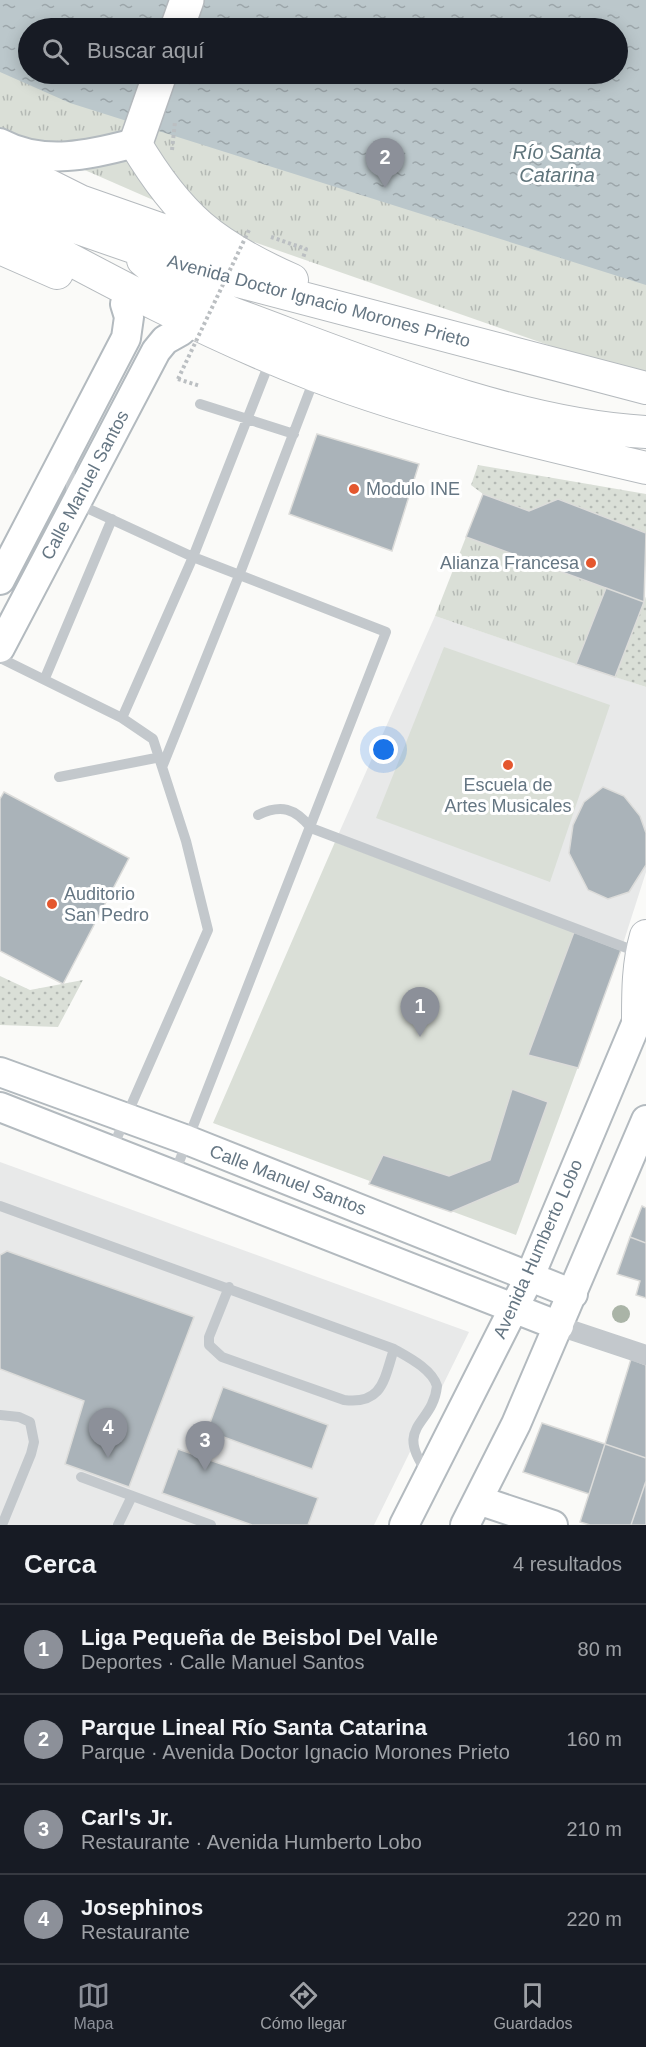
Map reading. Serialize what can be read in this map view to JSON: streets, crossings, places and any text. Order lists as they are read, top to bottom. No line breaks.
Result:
{"streets":{"main road":["Avenida Doctor Ignacio Morones Prieto"],"street":["Calle Manuel Santos","Avenida Humberto Lobo"]},"crossings":[["Calle Manuel Santos","Avenida Humberto Lobo"]],"water":["Río Santa Catarina"],"places":["Modulo INE","Alianza Francesa","Escuela de Artes Musicales","Auditorio San Pedro"],"page":{"search":"Buscar aquí","pins":["2","1","4","3"],"heading":["Cerca","4 resultados"],"list":[{"mark":"1","name":"Liga Pequeña de Beisbol Del Valle","note":"Deportes · Calle Manuel Santos","value":"80 m"},{"mark":"2","name":"Parque Lineal Río Santa Catarina","note":"Parque · Avenida Doctor Ignacio Morones Prieto","value":"160 m"},{"mark":"3","name":"Carl's Jr.","note":"Restaurante · Avenida Humberto Lobo","value":"210 m"},{"mark":"4","name":"Josephinos","note":"Restaurante","value":"220 m"}],"nav":["Mapa","Cómo llegar","Guardados"]}}
